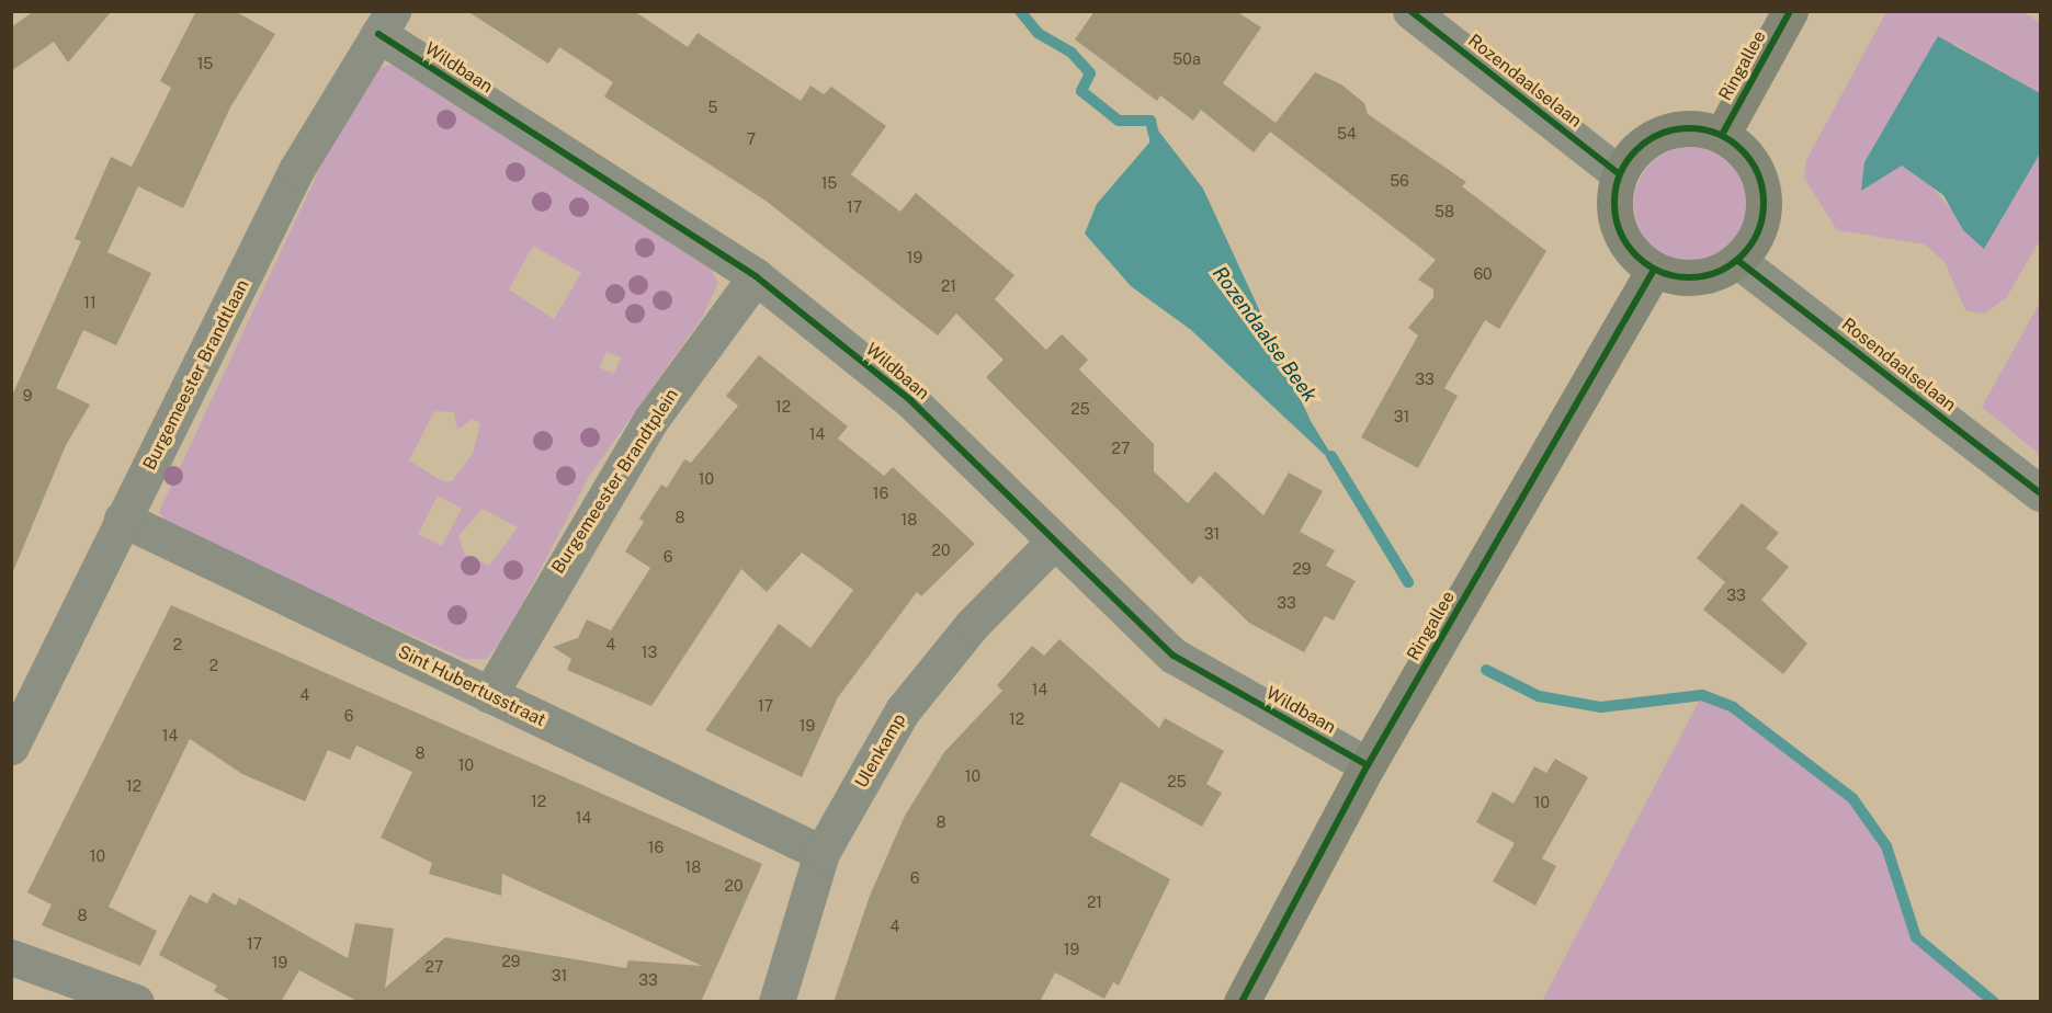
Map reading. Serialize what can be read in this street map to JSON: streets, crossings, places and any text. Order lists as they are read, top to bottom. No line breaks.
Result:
{"streets":{"main road":["Ringallee"],"street":["Wildbaan","Rozendaalselaan","Rosendaalselaan","Burgemeester Brandtlaan","Burgemeester Brandtplein","Sint Hubertusstraat","Ulenkamp"]},"crossings":[["Ringallee","Wildbaan"],["Ringallee","Rozendaalselaan"],["Ringallee","Rosendaalselaan"],["Wildbaan","Burgemeester Brandtlaan"],["Wildbaan","Burgemeester Brandtplein"],["Wildbaan","Ulenkamp"],["Rozendaalselaan","Rosendaalselaan"],["Burgemeester Brandtlaan","Sint Hubertusstraat"],["Burgemeester Brandtplein","Sint Hubertusstraat"],["Sint Hubertusstraat","Ulenkamp"]],"water":["Rozendaalse Beek"],"house_numbers":["50a","15","5","54","7","56","15","17","58","19","60","21","11","33","9","12","25","31","14","27","10","16","8","18","31","20","6","29","33","33","2","4","13","2","14","4","17","6","12","19","14","8","10","10","25","12","12","10","14","8","16","10","18","6","20","21","8","4","17","19","29","19","27","31","33"]}
